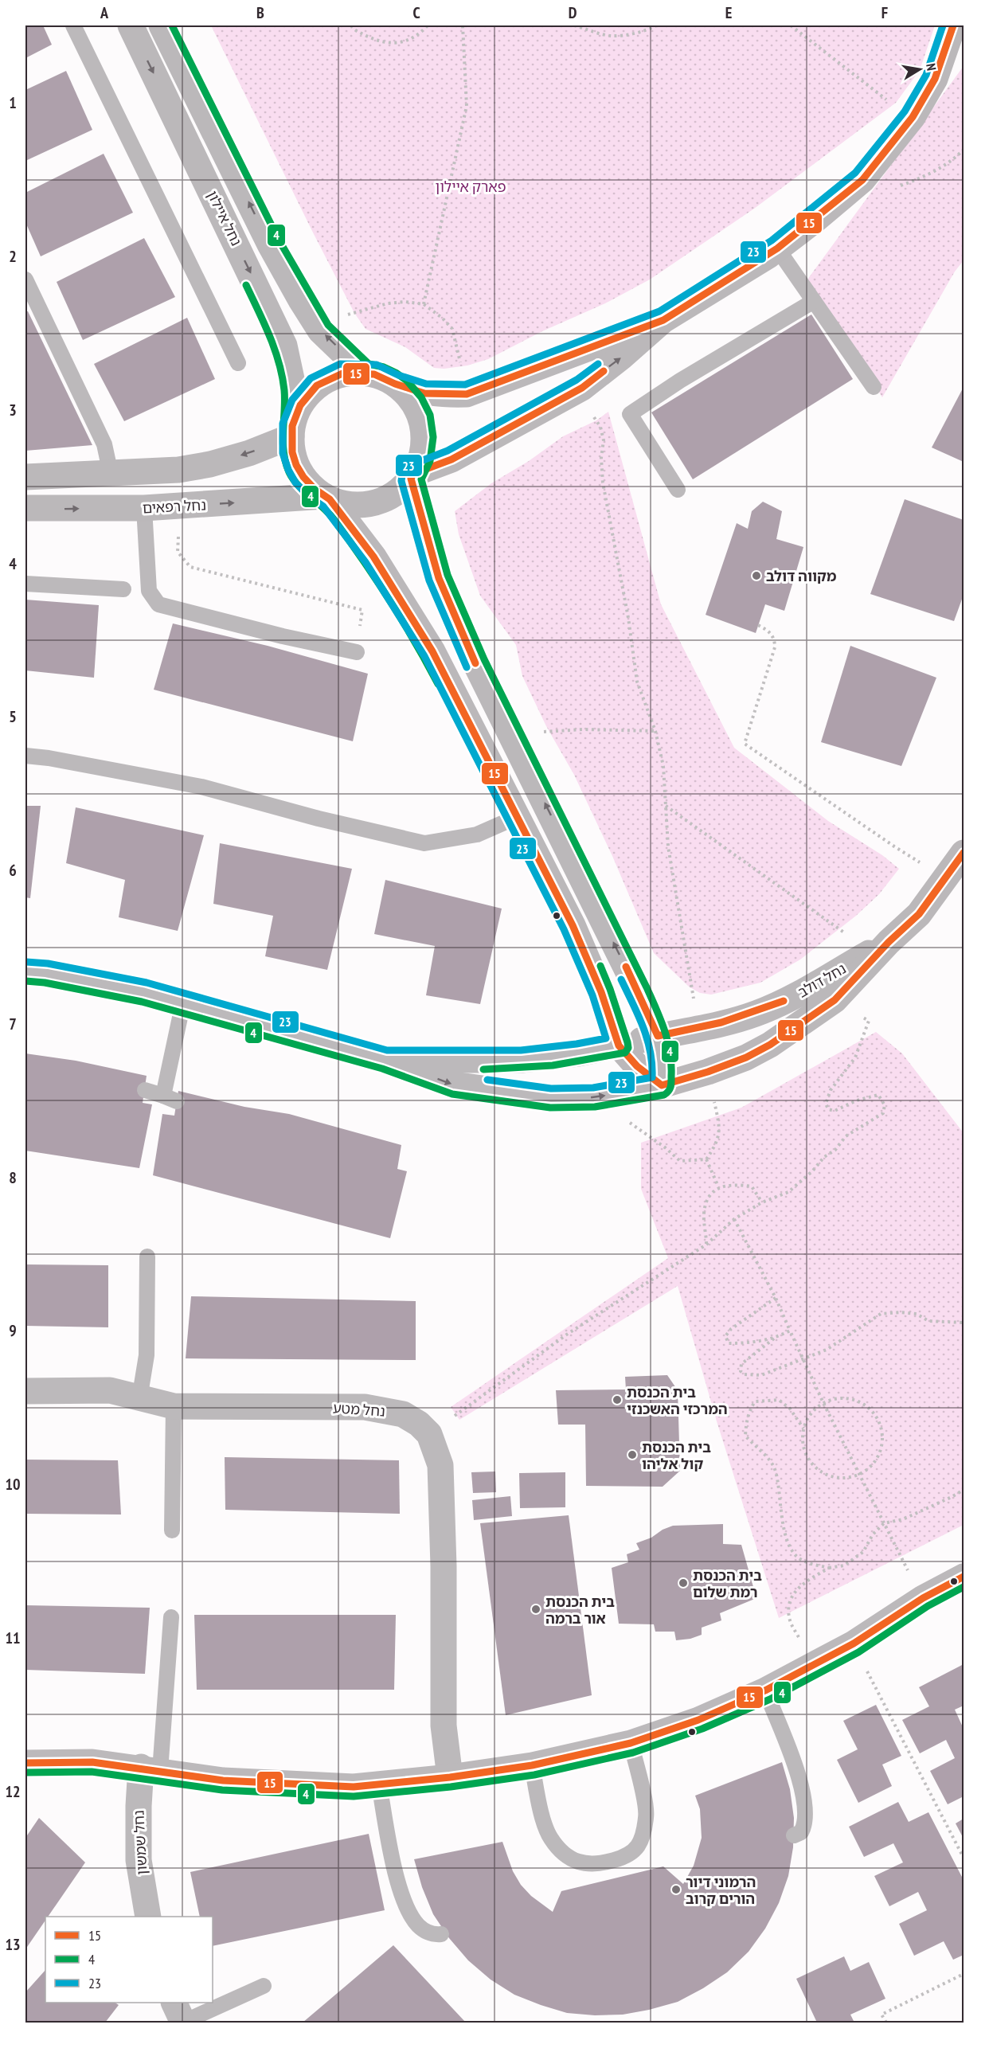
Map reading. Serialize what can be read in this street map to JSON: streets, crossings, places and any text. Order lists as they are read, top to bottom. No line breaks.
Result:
{"streets":{"street":["נחל איילון","נחל רפאים","נחל דולב","נחל מטע","נחל שמשון"]},"crossings":[["נחל איילון","נחל רפאים"]],"parks":["פארק איילון"],"places":["מקווה דולב","בית הכנסת המרכזי האשכנזי","בית הכנסת קול אליהו","בית הכנסת רמת שלום","בית הכנסת אור ברמה","הרמוני דיור הורים קרוב"],"lines":["transit line 15","transit line 4","transit line 23"],"legend":["15","4","23"],"north":"right","grid":{"columns":["A","B","C","D","E","F"],"rows":["1","2","3","4","5","6","7","8","9","10","11","12","13"]}}
